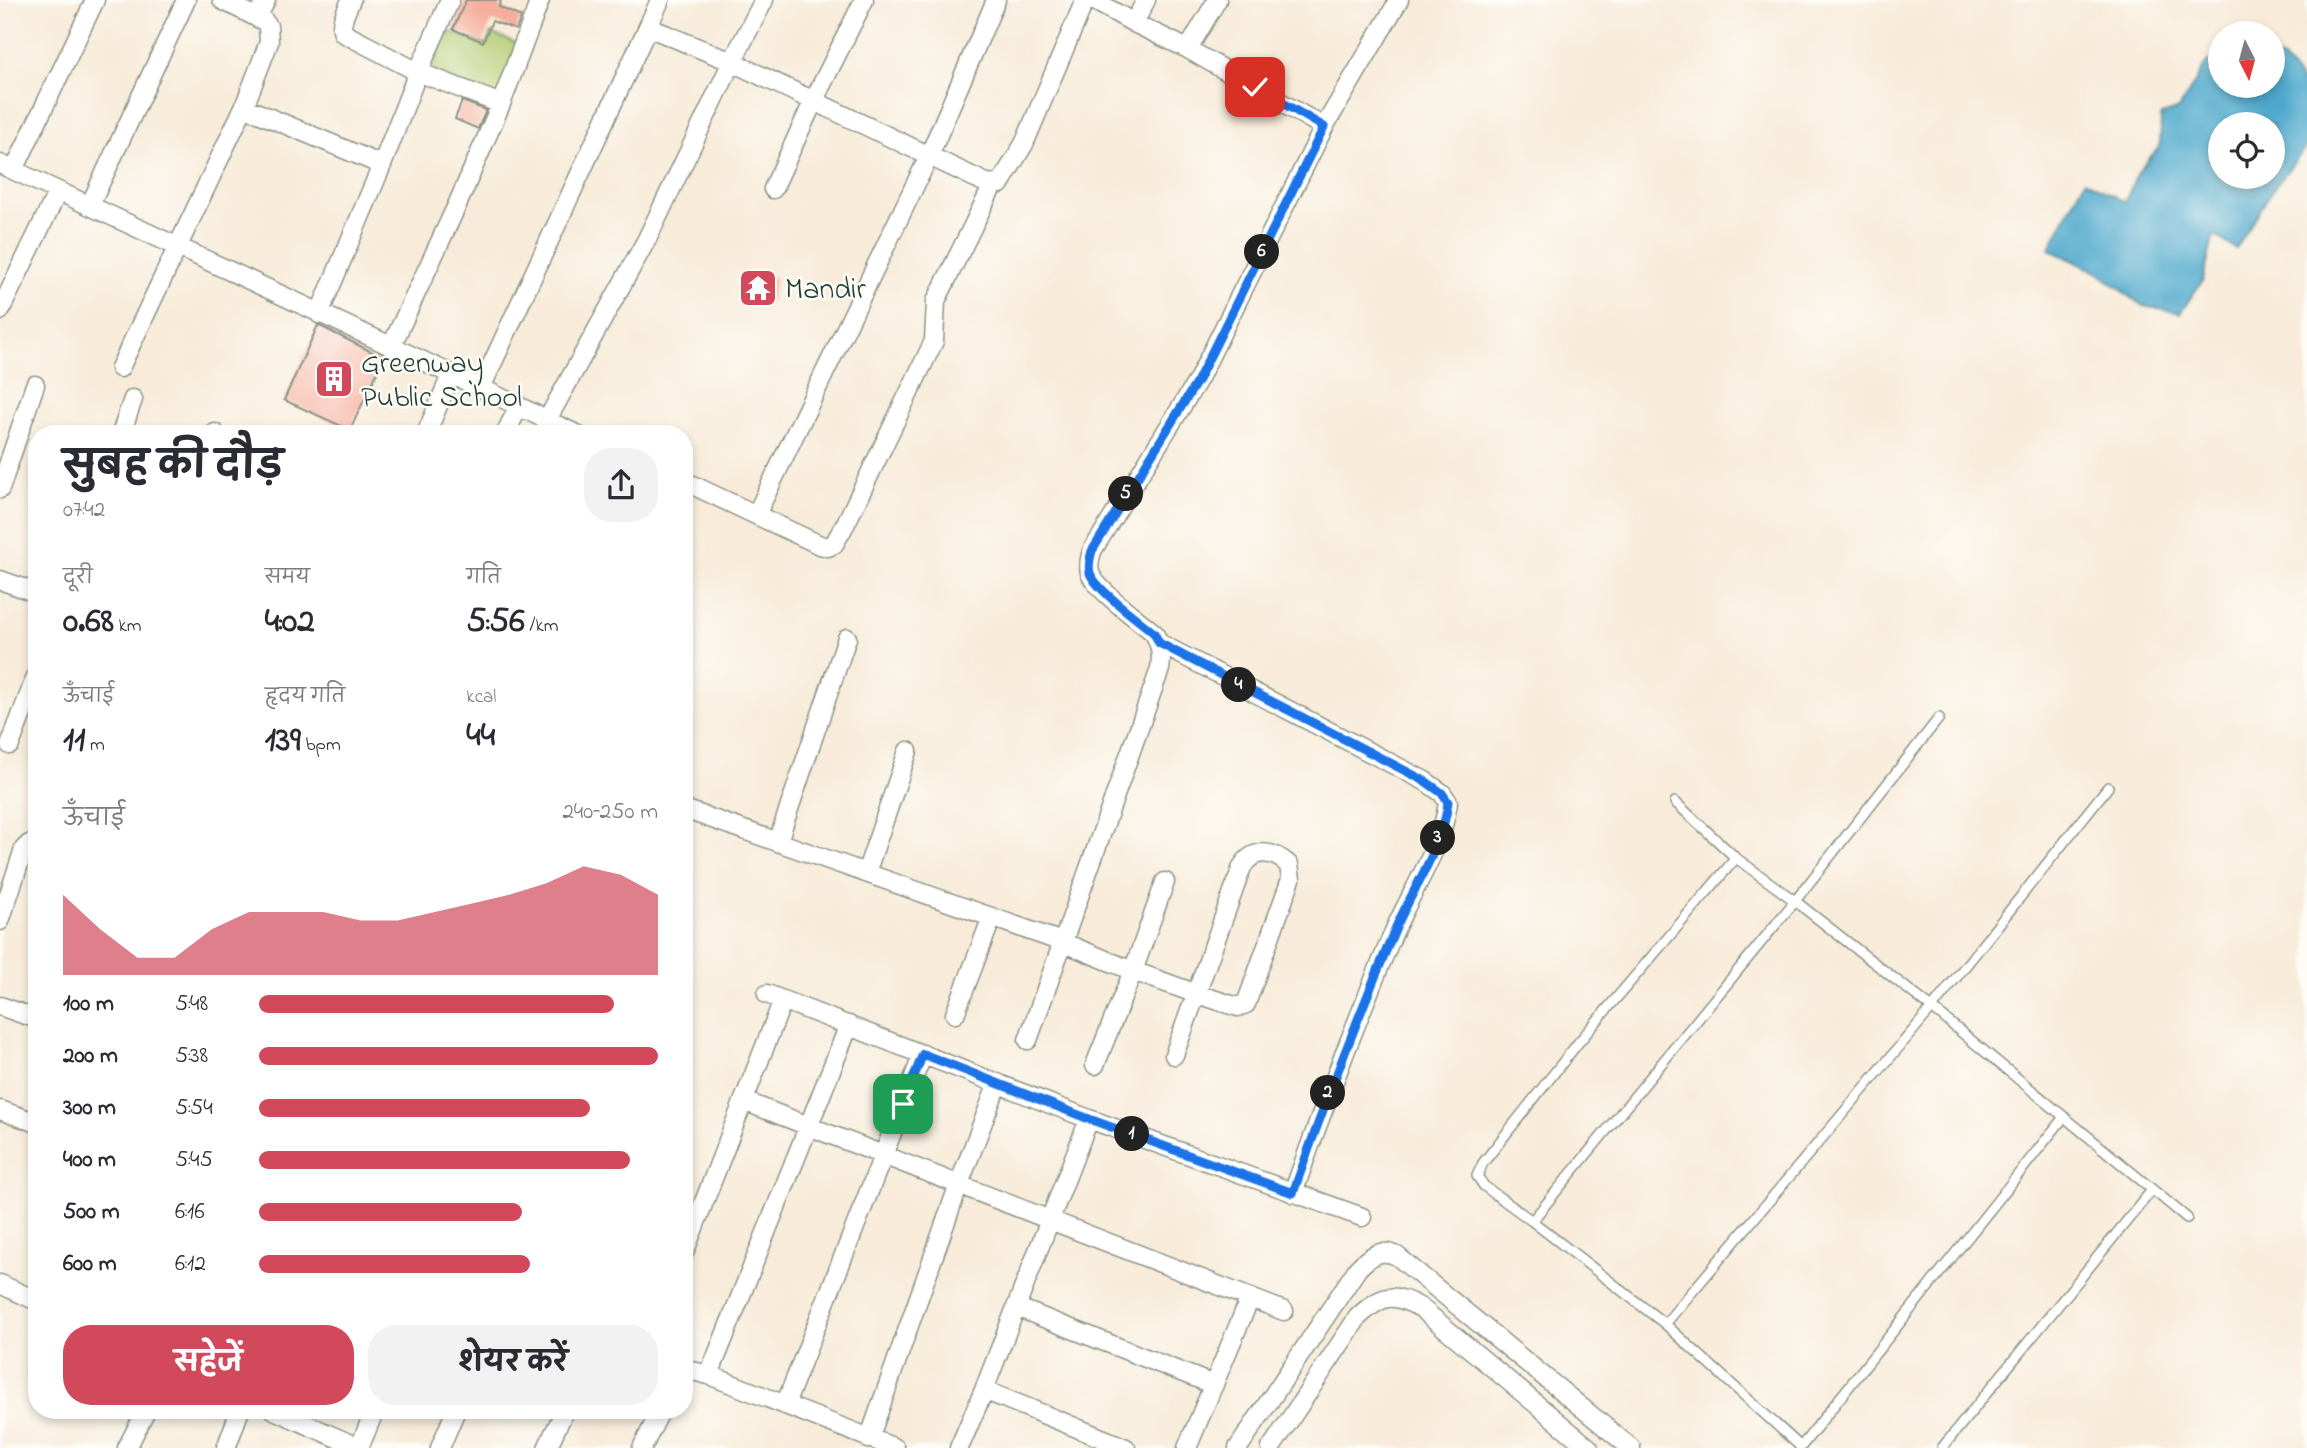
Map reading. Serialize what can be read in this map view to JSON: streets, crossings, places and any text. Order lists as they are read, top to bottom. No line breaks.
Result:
{"places":{"temple":["Mandir"],"building":["Greenway Public School"]},"north":"bottom","page":{"pins":["6","5","4","3","2","1"],"heading":["सुबह की दौड़","07:42"],"stats":[["दूरी","0.68 km"],["समय","4:02"],["गति","5:56 /km"],["ऊँचाई","11 m"],["हृदय गति","139 bpm"],["kcal","44"]],"chart":["ऊँचाई","240–250 m"],"list":[{"name":"100 m","note":"5:48"},{"name":"200 m","note":"5:38"},{"name":"300 m","note":"5:54"},{"name":"400 m","note":"5:45"},{"name":"500 m","note":"6:16"},{"name":"600 m","note":"6:12"}],"buttons":["सहेजें","शेयर करें"]}}
